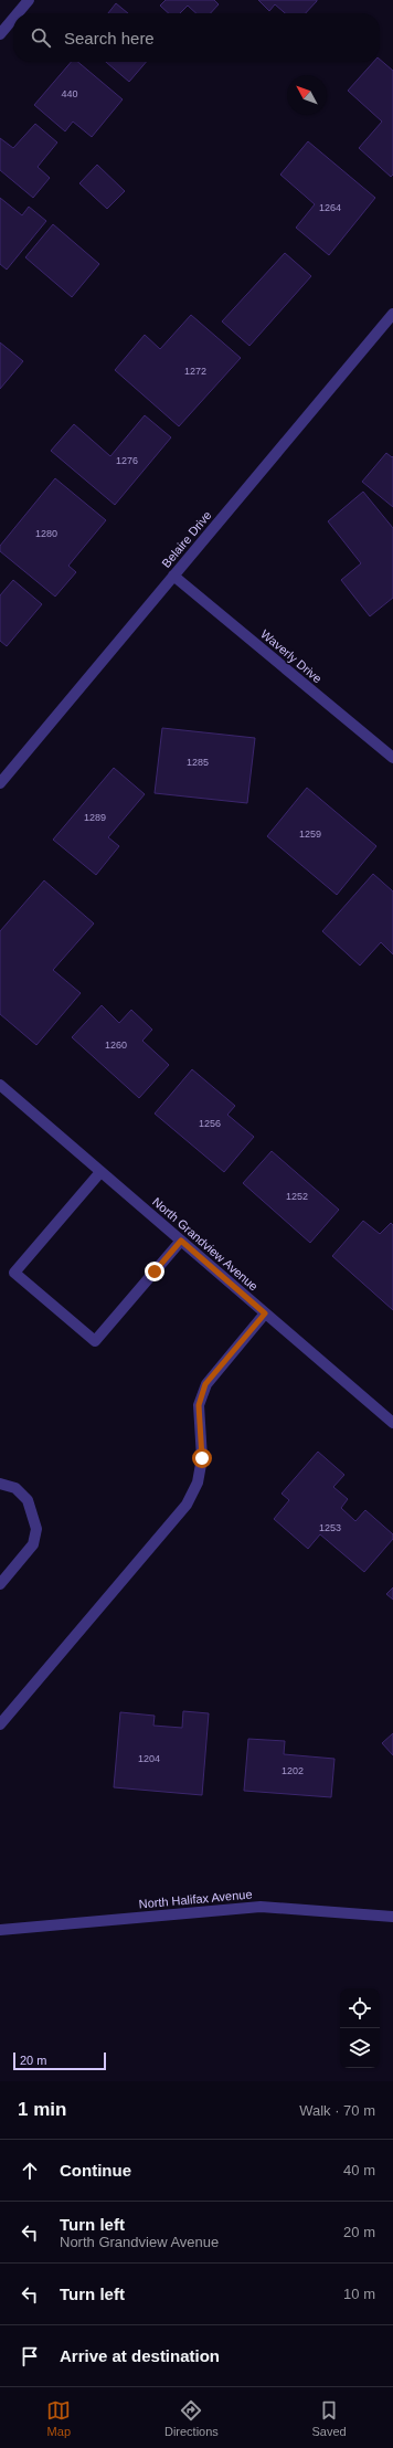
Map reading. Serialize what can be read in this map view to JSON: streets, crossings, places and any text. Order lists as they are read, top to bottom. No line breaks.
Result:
{"streets":{"street":["Belaire Drive","Waverly Drive","North Grandview Avenue","North Halifax Avenue"]},"crossings":[["Belaire Drive","Waverly Drive"]],"house_numbers":["440","1264","1272","1276","1280","1285","1289","1259","1260","1256","1252","1253","1204","1202"],"scale_bar":"20 m","north":"top left","page":{"search":"Search here","scale":"20 m","heading":["1 min","Walk · 70 m"],"list":[["Continue","40 m"],["Turn left","North Grandview Avenue","20 m"],["Turn left","10 m"],"Arrive at destination"],"nav":["Map","Directions","Saved"]}}
